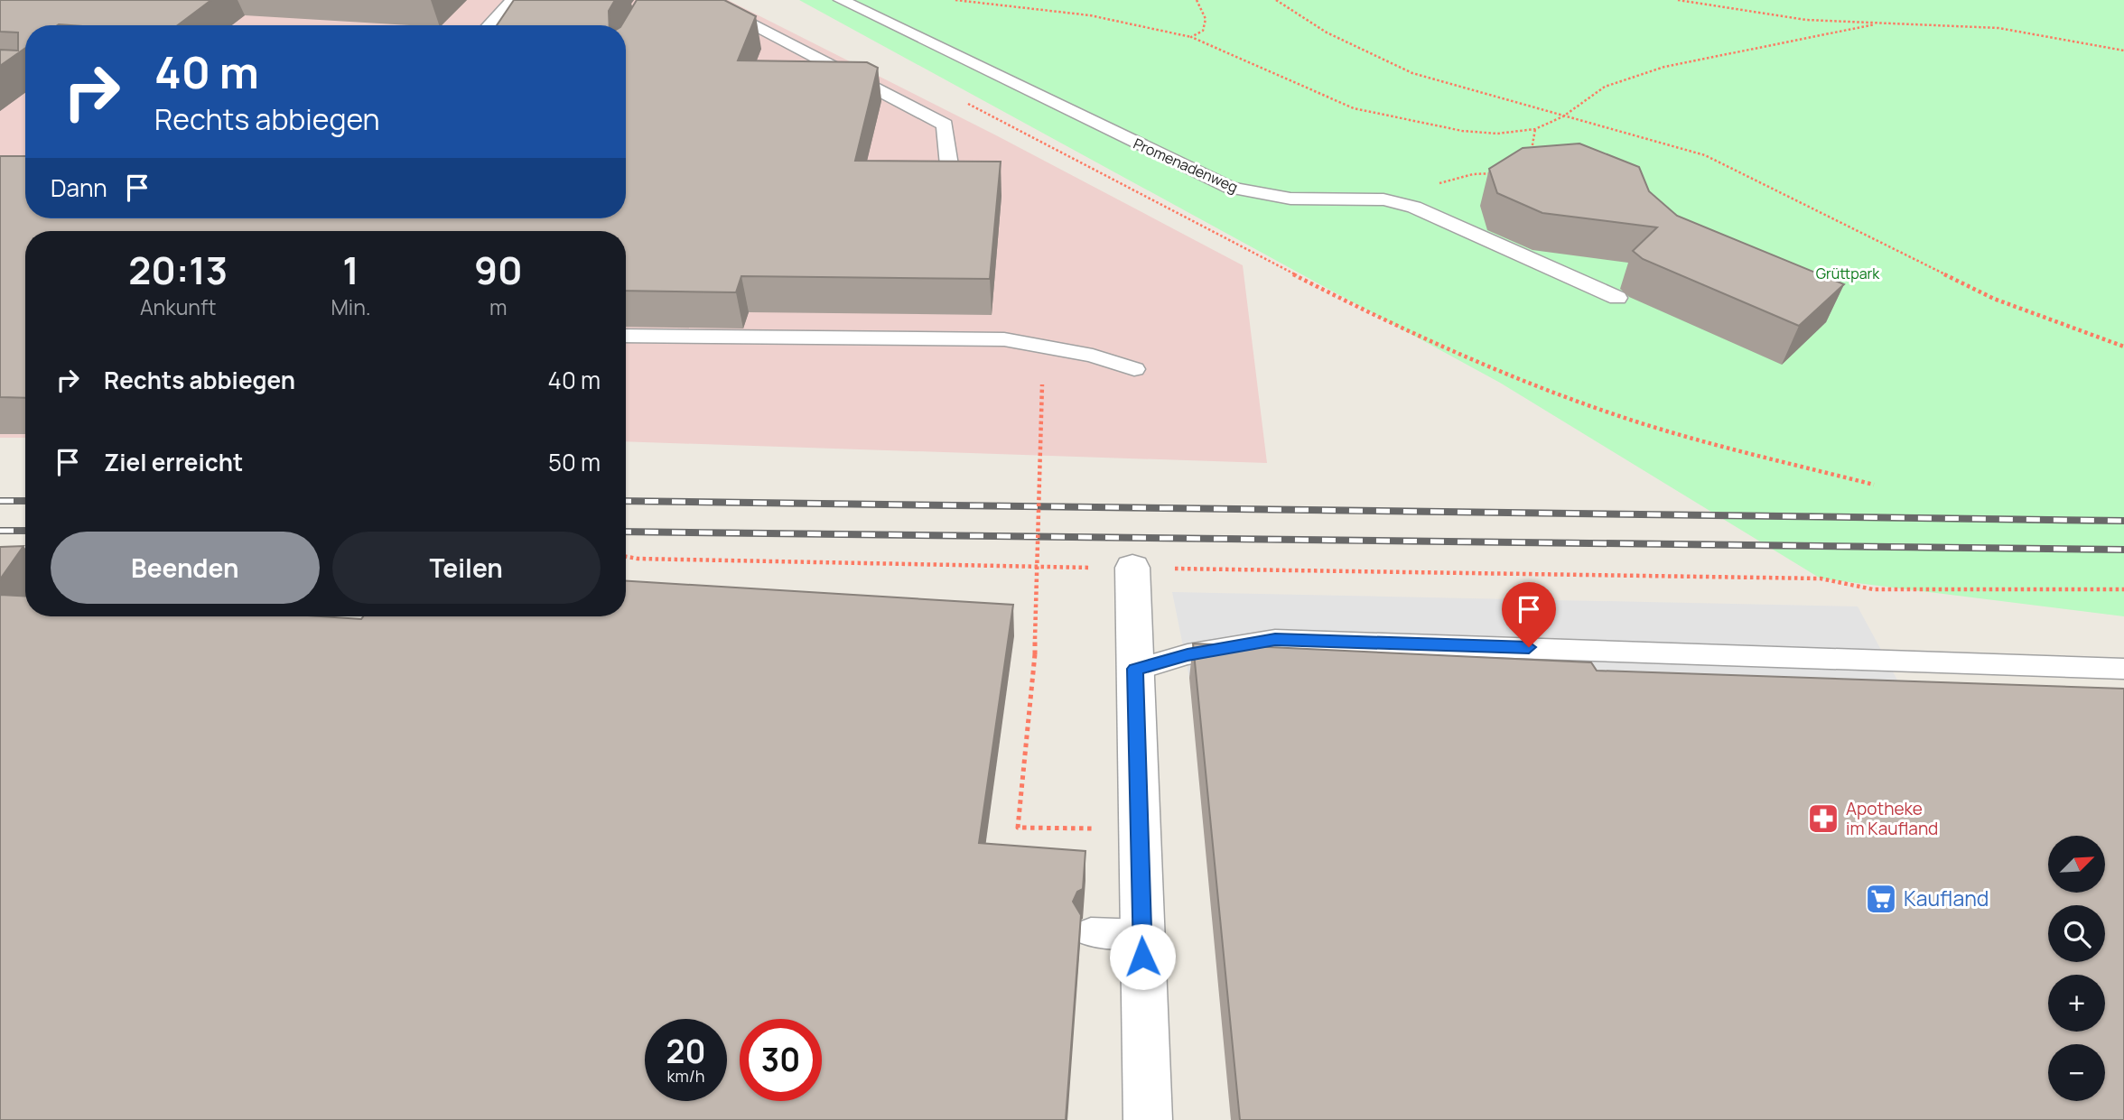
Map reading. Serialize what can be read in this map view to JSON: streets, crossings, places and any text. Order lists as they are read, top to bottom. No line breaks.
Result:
{"streets":{"lane":["Promenadenweg"]},"parks":["Grüttpark"],"places":{"pharmacy":["Apotheke im Kaufland"],"supermarket":["Kaufland"]},"north":"top right","page":{"turn":["40 m","Rechts abbiegen"],"then":"Dann","eta":["20:13","Ankunft","1","Min.","90","m"],"list":[{"name":"Rechts abbiegen","value":"40 m"},{"name":"Ziel erreicht","value":"50 m"}],"buttons":["Beenden","Teilen"],"map_buttons":["+","−"],"speed":"20 km/h","limit":"30"}}
